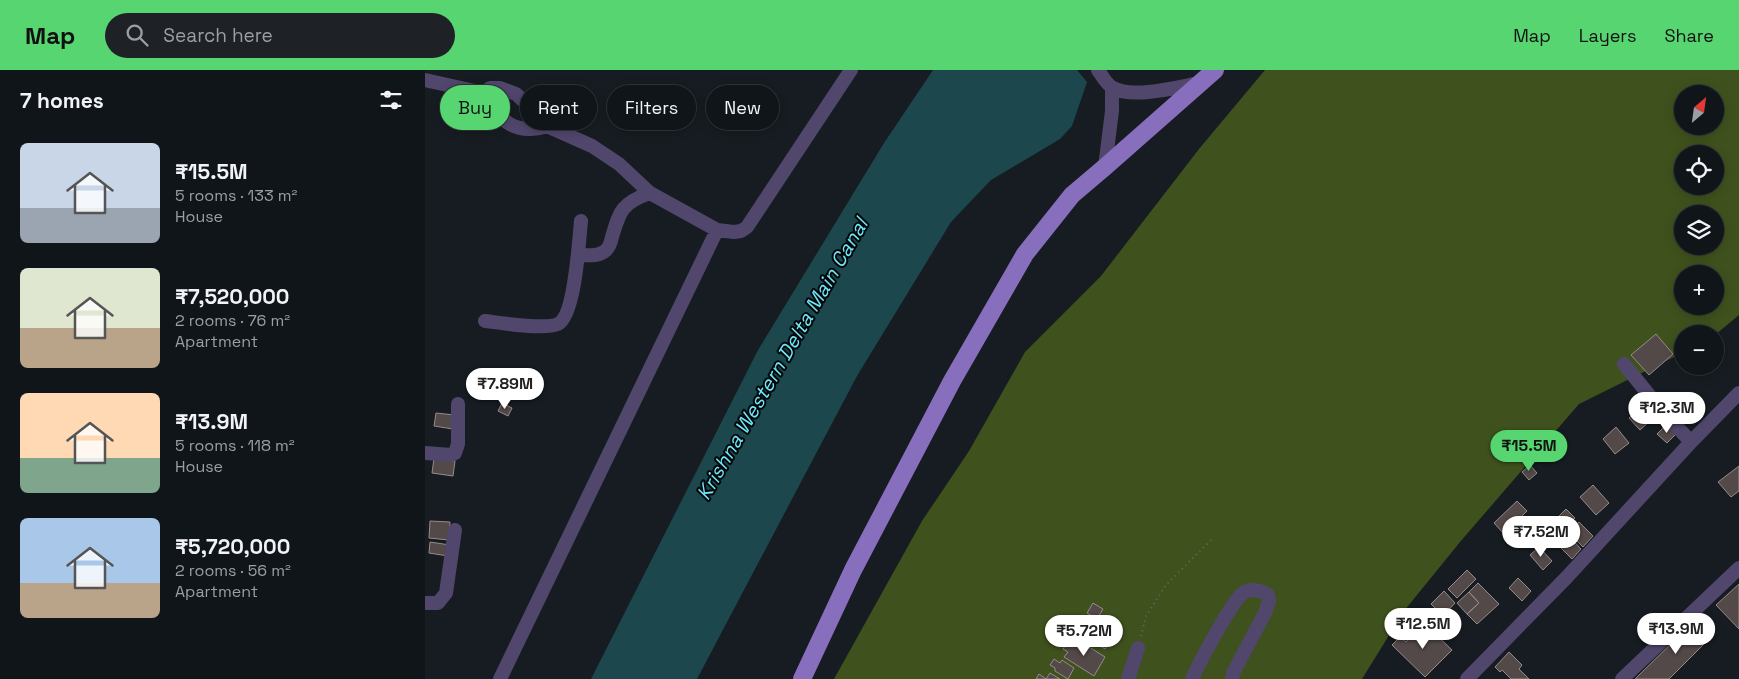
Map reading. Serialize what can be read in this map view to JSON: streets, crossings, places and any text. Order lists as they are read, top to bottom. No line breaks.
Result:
{"water":["Krishna Western Delta Main Canal"],"north":"top right","page":{"header":"Map","search":"Search here","nav":["Map","Layers","Share"],"heading":"7 homes","map_buttons":["+","−"],"chip":["Buy","Rent","Filters","New"],"list":[{"name":"₹15.5M","note":"5 rooms · 133 m² · House"},{"name":"₹7,520,000","note":"2 rooms · 76 m² · Apartment"},{"name":"₹13.9M","note":"5 rooms · 118 m² · House"},{"name":"₹5,720,000","note":"2 rooms · 56 m² · Apartment"}],"price":["₹7.89M","₹12.3M","₹15.5M","₹7.52M","₹12.5M","₹13.9M","₹5.72M"]}}
